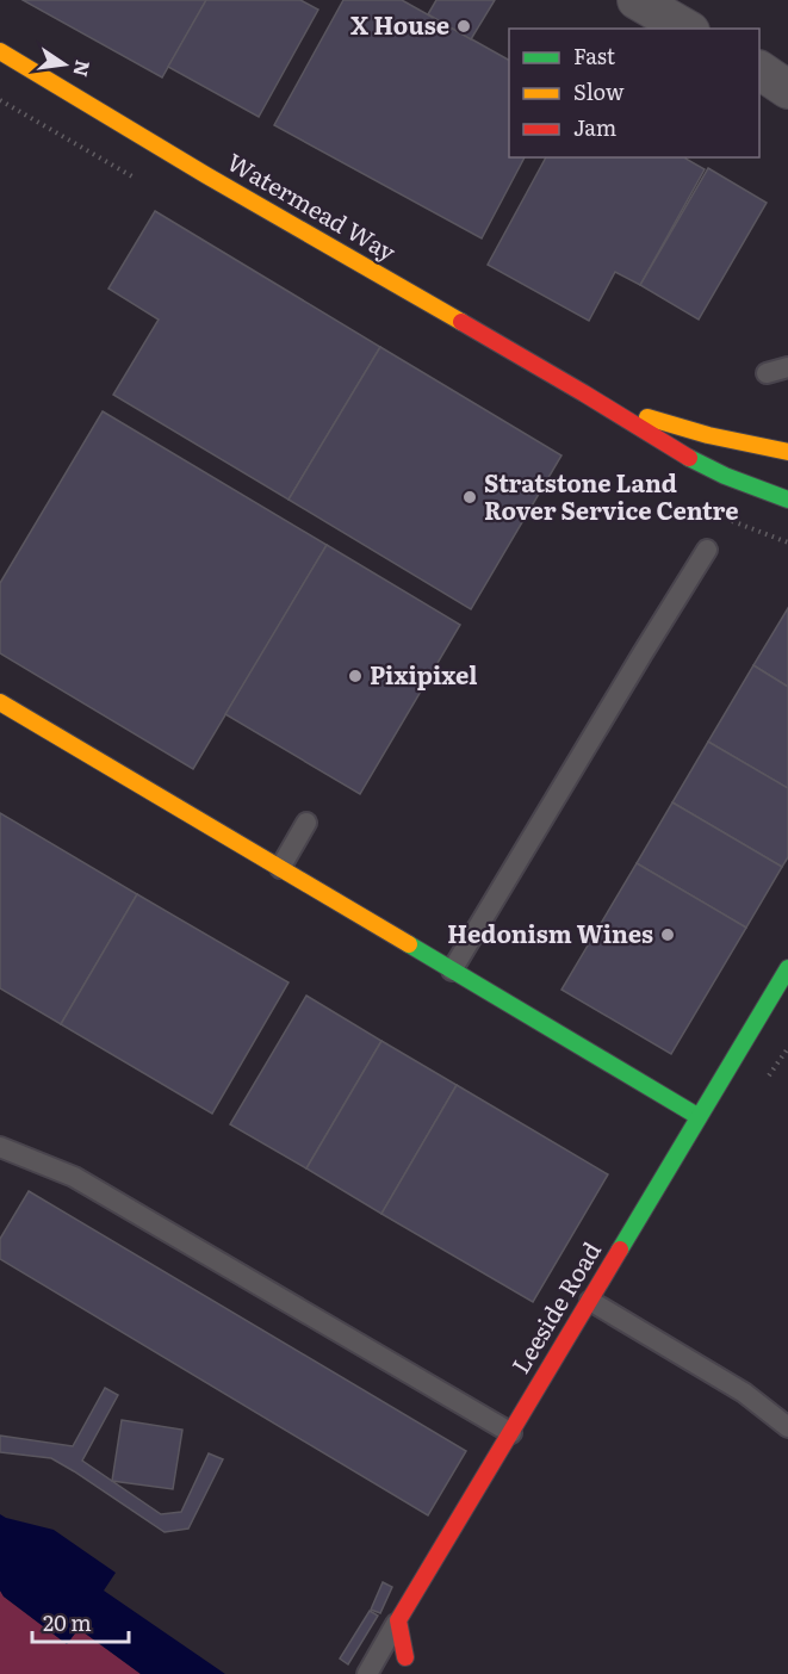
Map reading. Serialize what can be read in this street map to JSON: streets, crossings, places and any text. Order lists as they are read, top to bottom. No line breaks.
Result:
{"streets":{"street":["Watermead Way","Leeside Road"]},"places":["X House","Stratstone Land Rover Service Centre","Pixipixel","Hedonism Wines"],"legend":["Fast","Slow","Jam"],"scale_bar":"20 m","north":"right"}
